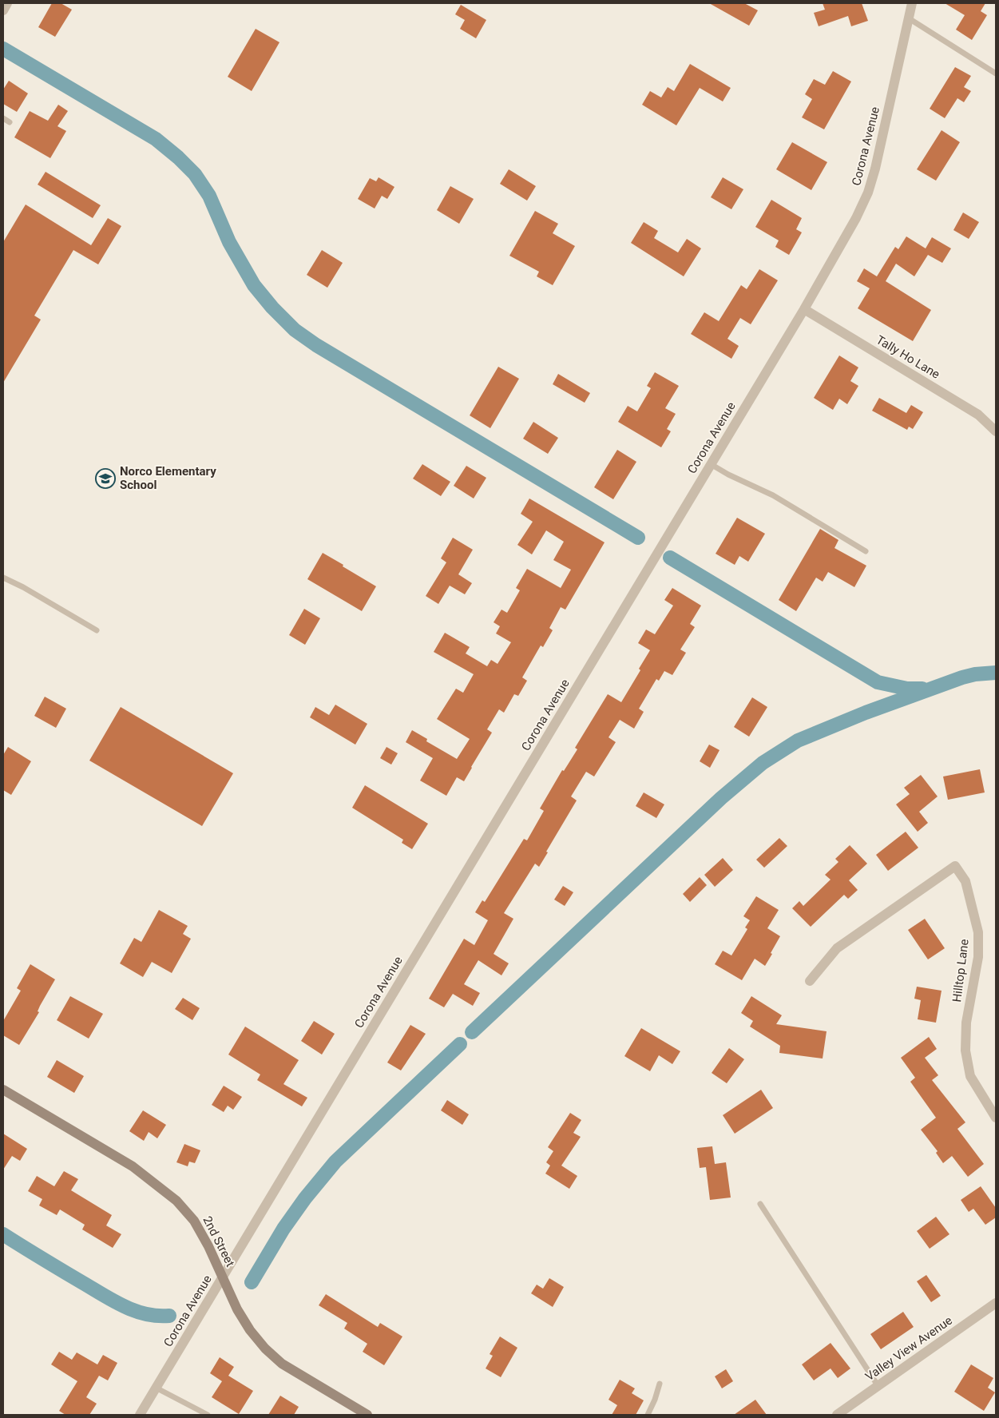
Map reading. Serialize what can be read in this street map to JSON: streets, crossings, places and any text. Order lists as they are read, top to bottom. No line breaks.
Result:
{"streets":{"street":["Corona Avenue","Tally Ho Lane","Hilltop Lane","2nd Street","Valley View Avenue"]},"crossings":[["Corona Avenue","Tally Ho Lane"],["Corona Avenue","2nd Street"]],"places":{"school or university":["Norco Elementary School"]}}
